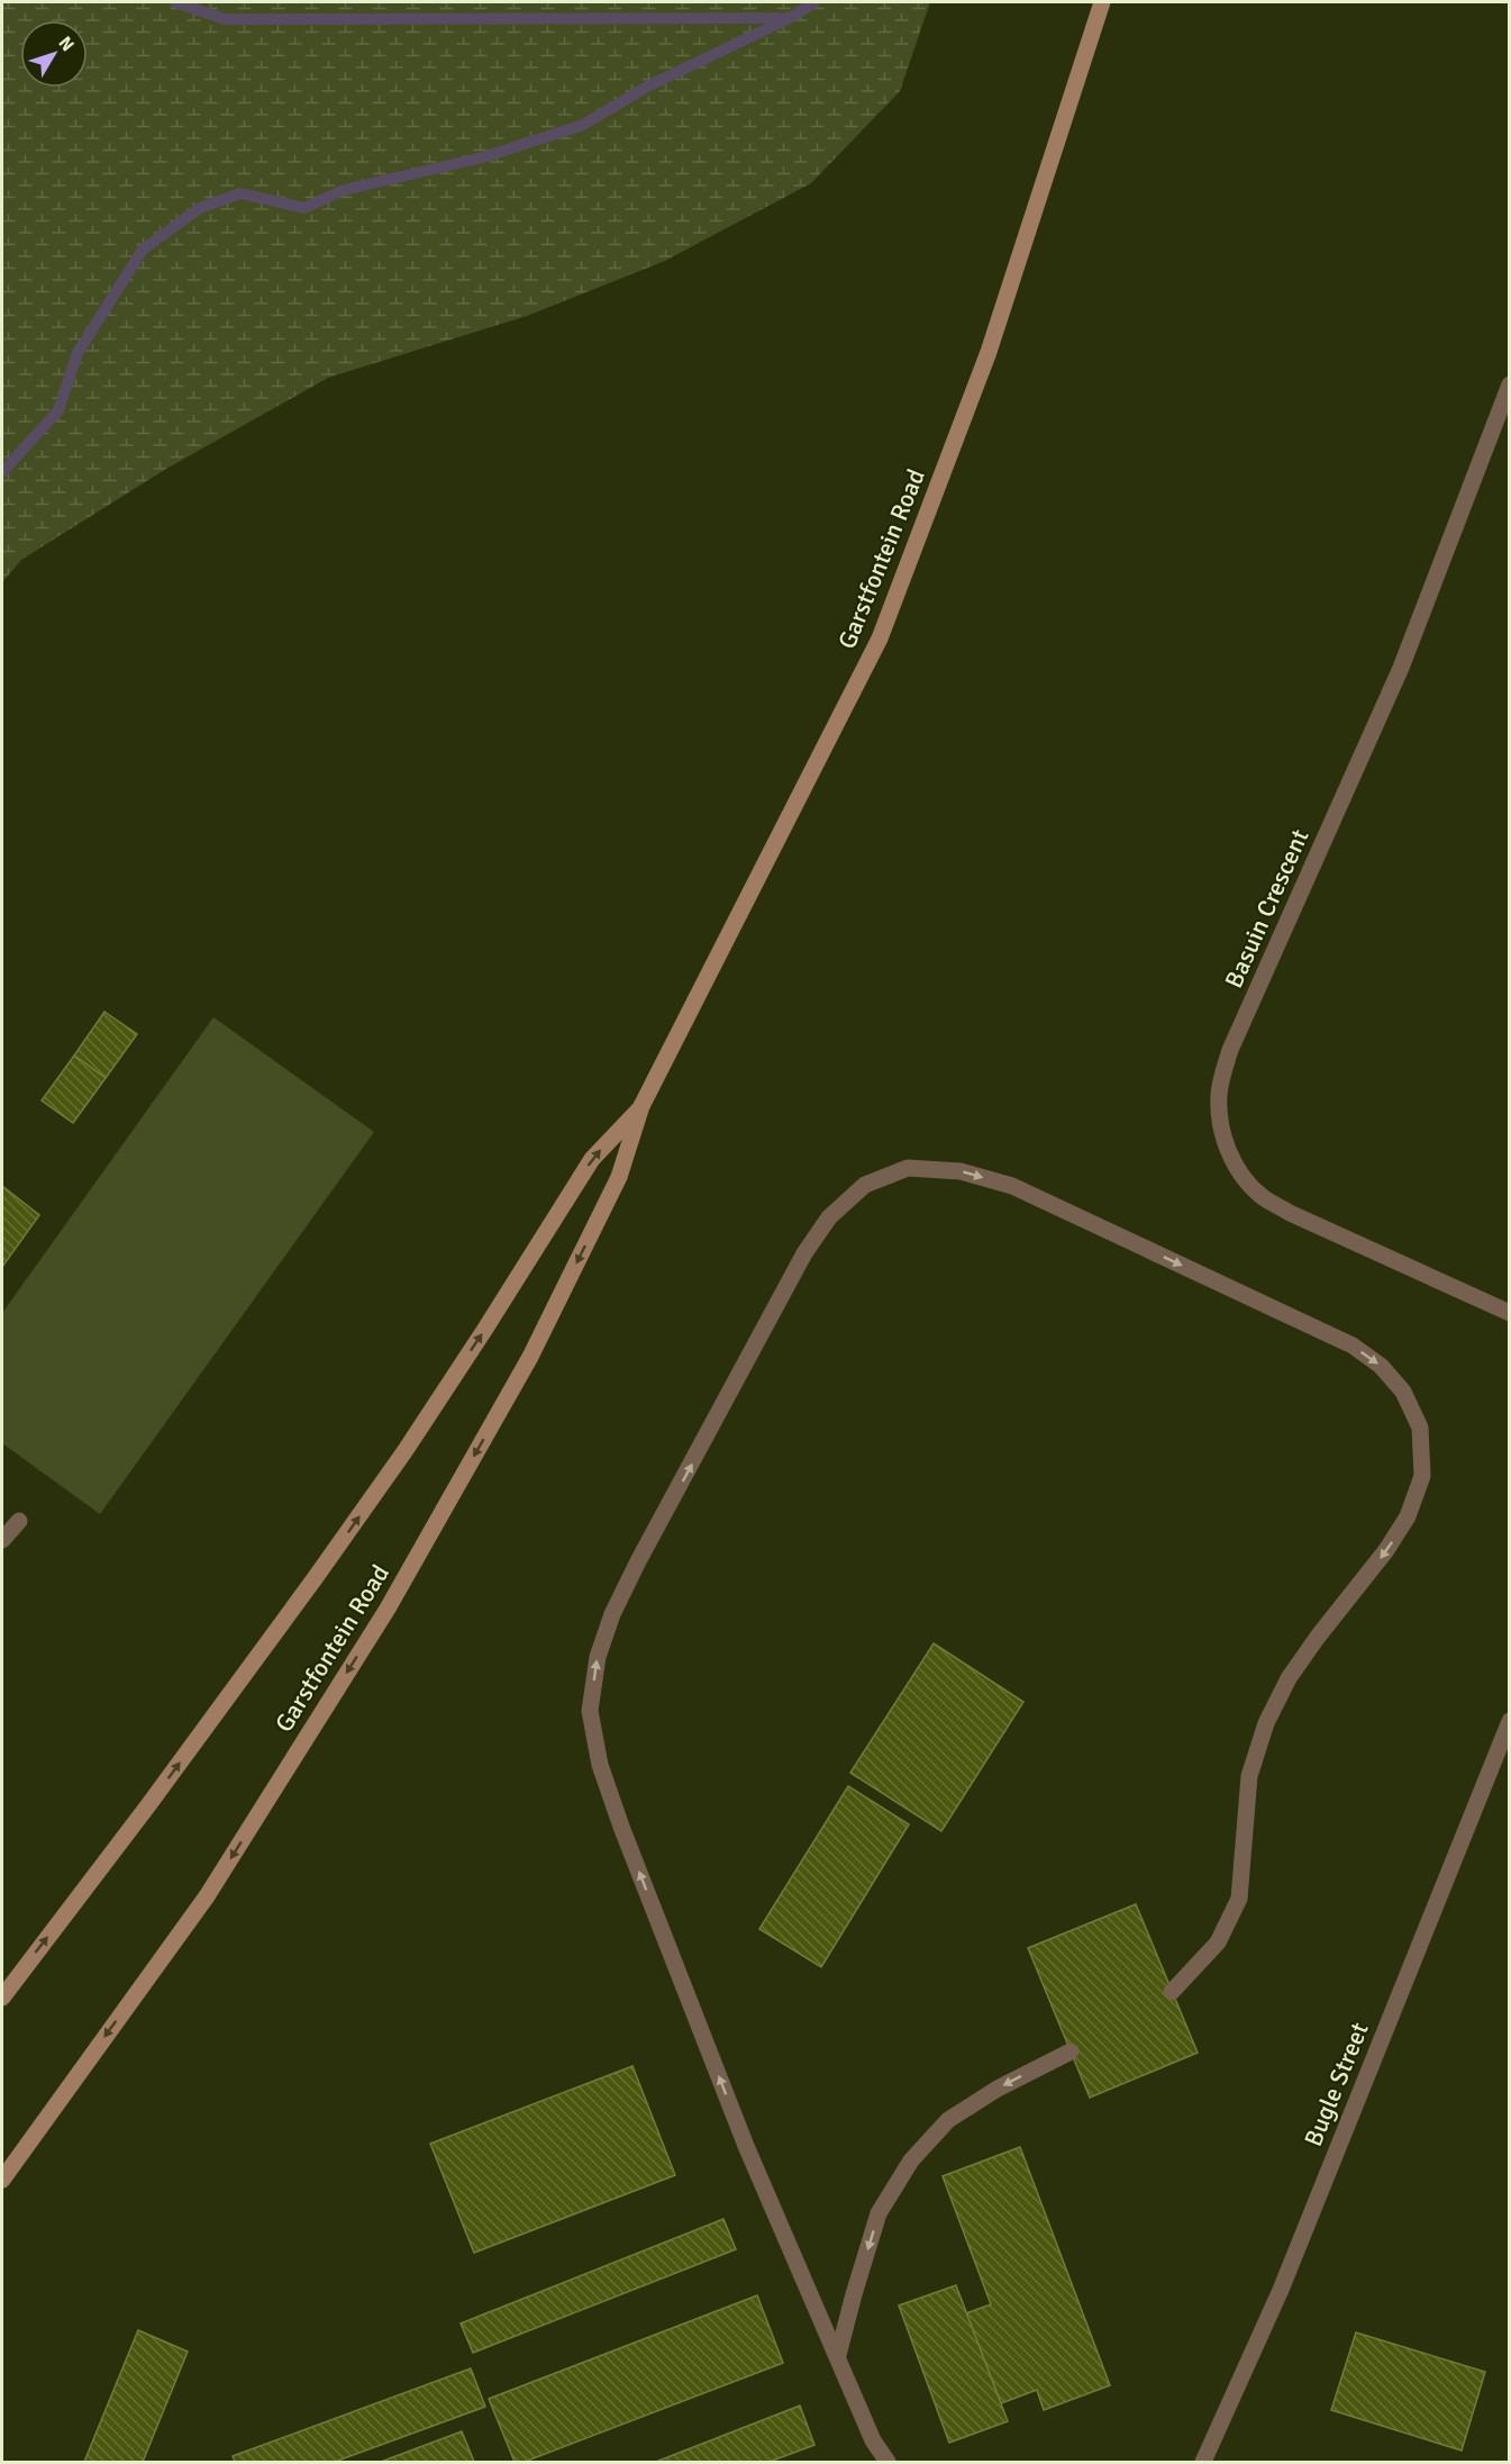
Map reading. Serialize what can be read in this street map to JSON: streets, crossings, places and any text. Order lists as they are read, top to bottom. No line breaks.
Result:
{"streets":{"main road":["Garstfontein Road"],"street":["Basuin Crescent","Bugle Street"]},"north":"top right"}
